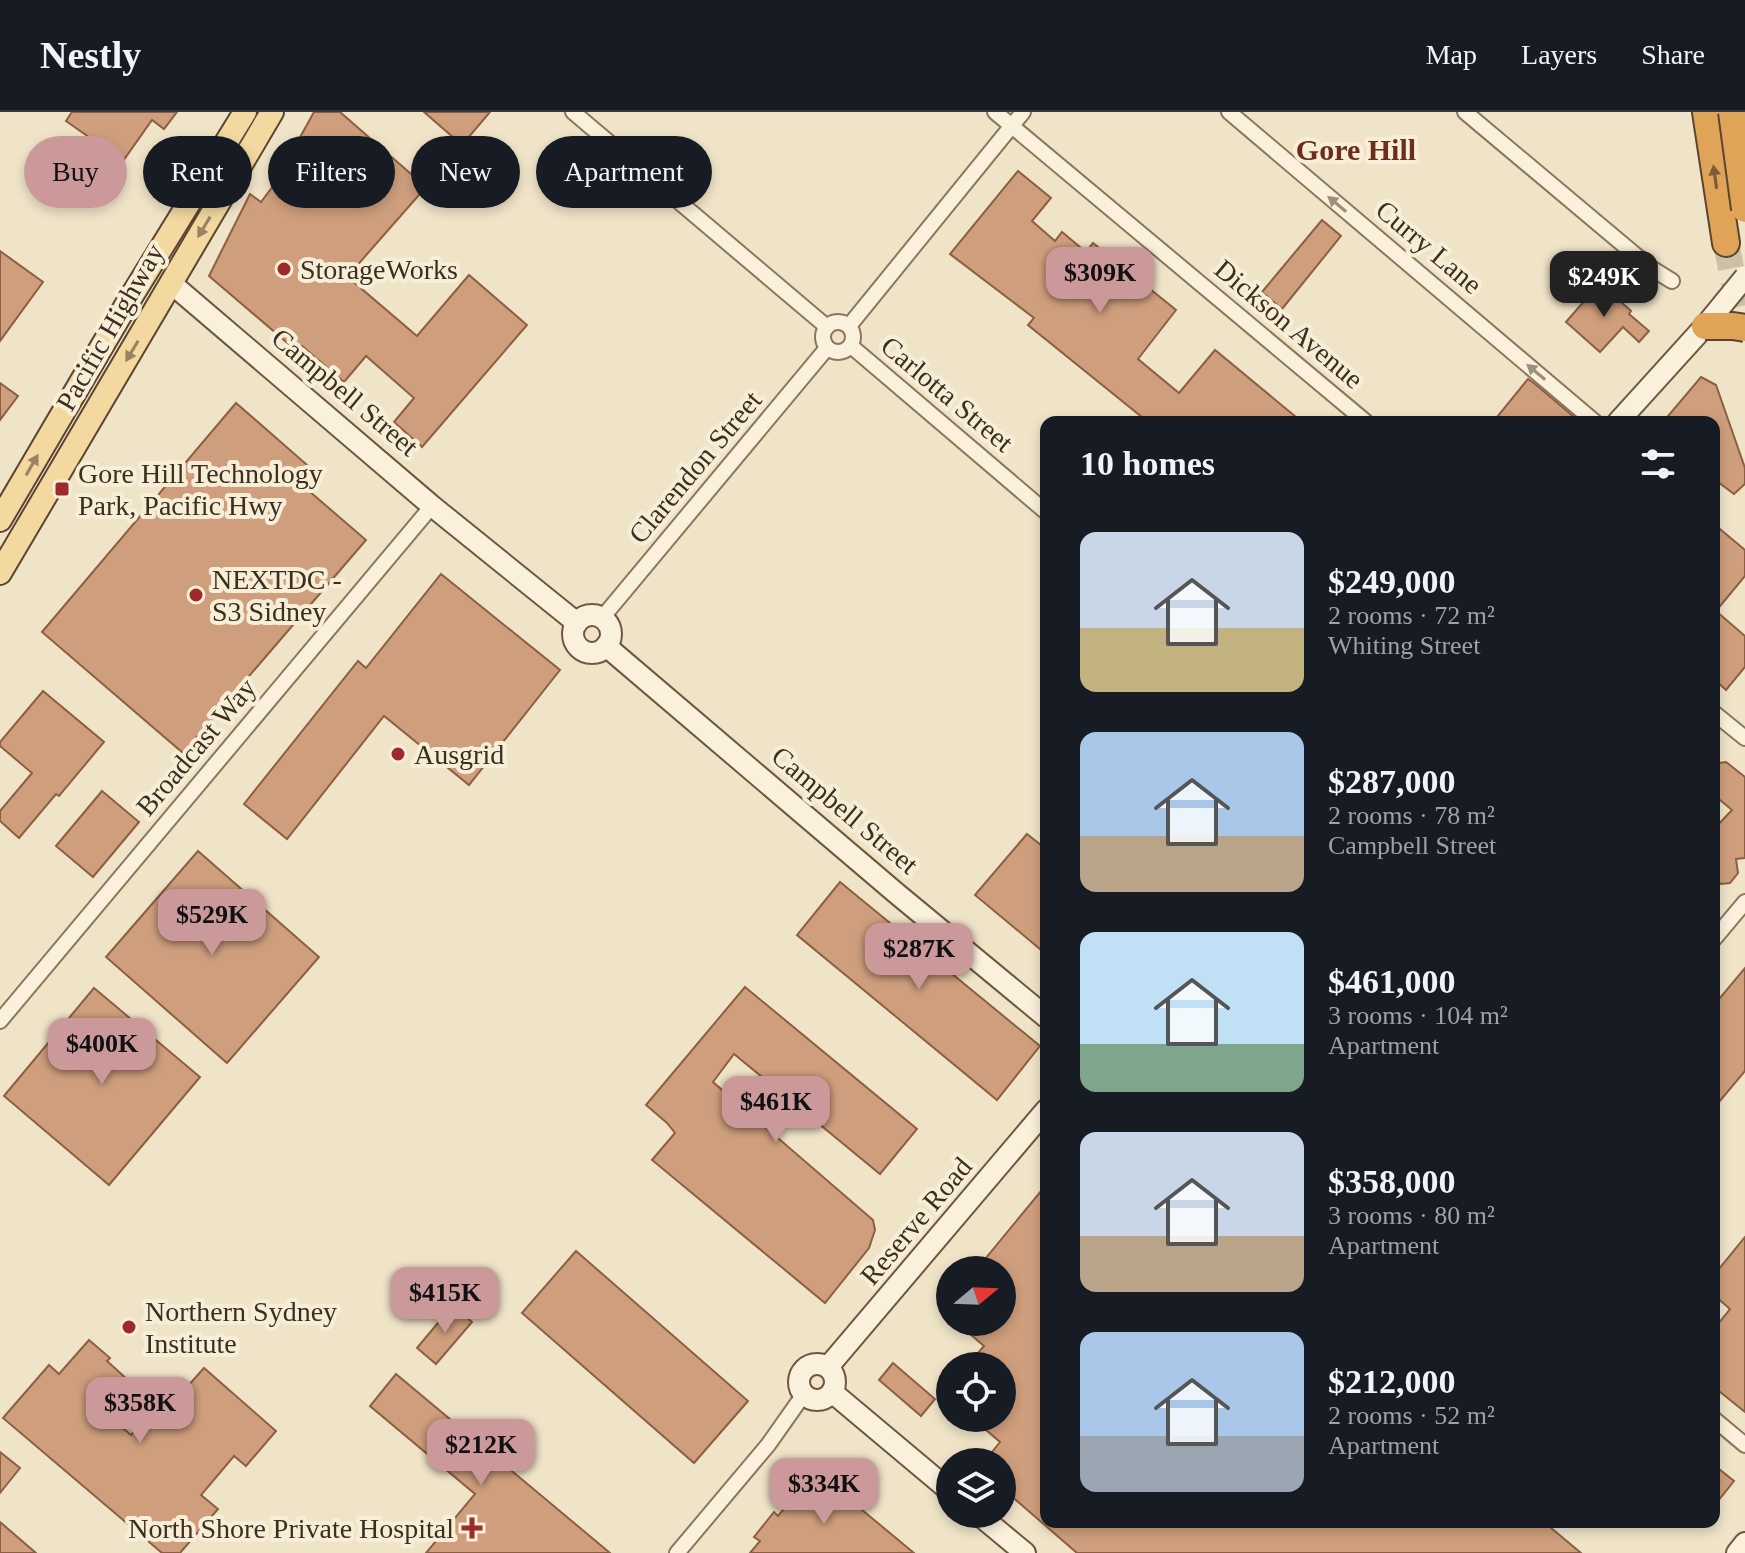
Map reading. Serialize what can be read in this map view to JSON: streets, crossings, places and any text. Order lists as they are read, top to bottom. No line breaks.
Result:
{"streets":{"main road":["Pacific Highway","Campbell Street"],"street":["Curry Lane","Dickson Avenue","Carlotta Street","Clarendon Street","Broadcast Way","Reserve Road"]},"crossings":[["Pacific Highway","Campbell Street"],["Campbell Street","Clarendon Street"],["Campbell Street","Broadcast Way"],["Carlotta Street","Clarendon Street"]],"one_way":["Curry Lane"],"districts":["Gore Hill"],"places":{"other":["StorageWorks","NEXTDC - S3 Sidney","Ausgrid","Northern Sydney Institute"],"transit":["Gore Hill Technology Park, Pacific Hwy"],"health":["North Shore Private Hospital"]},"north":"right","page":{"header":"Nestly","nav":["Map","Layers","Share"],"chip":["Buy","Rent","Filters","New","Apartment"],"price":["$309K","$249K","$529K","$287K","$400K","$461K","$415K","$358K","$212K","$334K"],"heading":"10 homes","list":[{"name":"$249,000","note":"2 rooms · 72 m² · Whiting Street"},{"name":"$287,000","note":"2 rooms · 78 m² · Campbell Street"},{"name":"$461,000","note":"3 rooms · 104 m² · Apartment"},{"name":"$358,000","note":"3 rooms · 80 m² · Apartment"},{"name":"$212,000","note":"2 rooms · 52 m² · Apartment"}]}}
